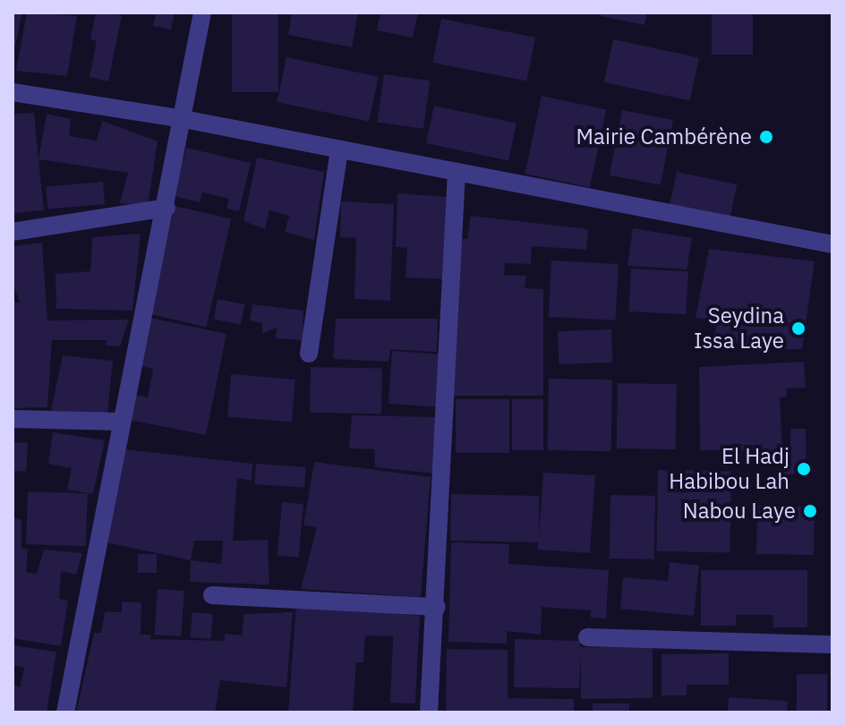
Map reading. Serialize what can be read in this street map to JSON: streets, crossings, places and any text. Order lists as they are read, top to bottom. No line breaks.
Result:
{"places":["Mairie Cambérène","Seydina Issa Laye","El Hadj Habibou Lah","Nabou Laye"]}
